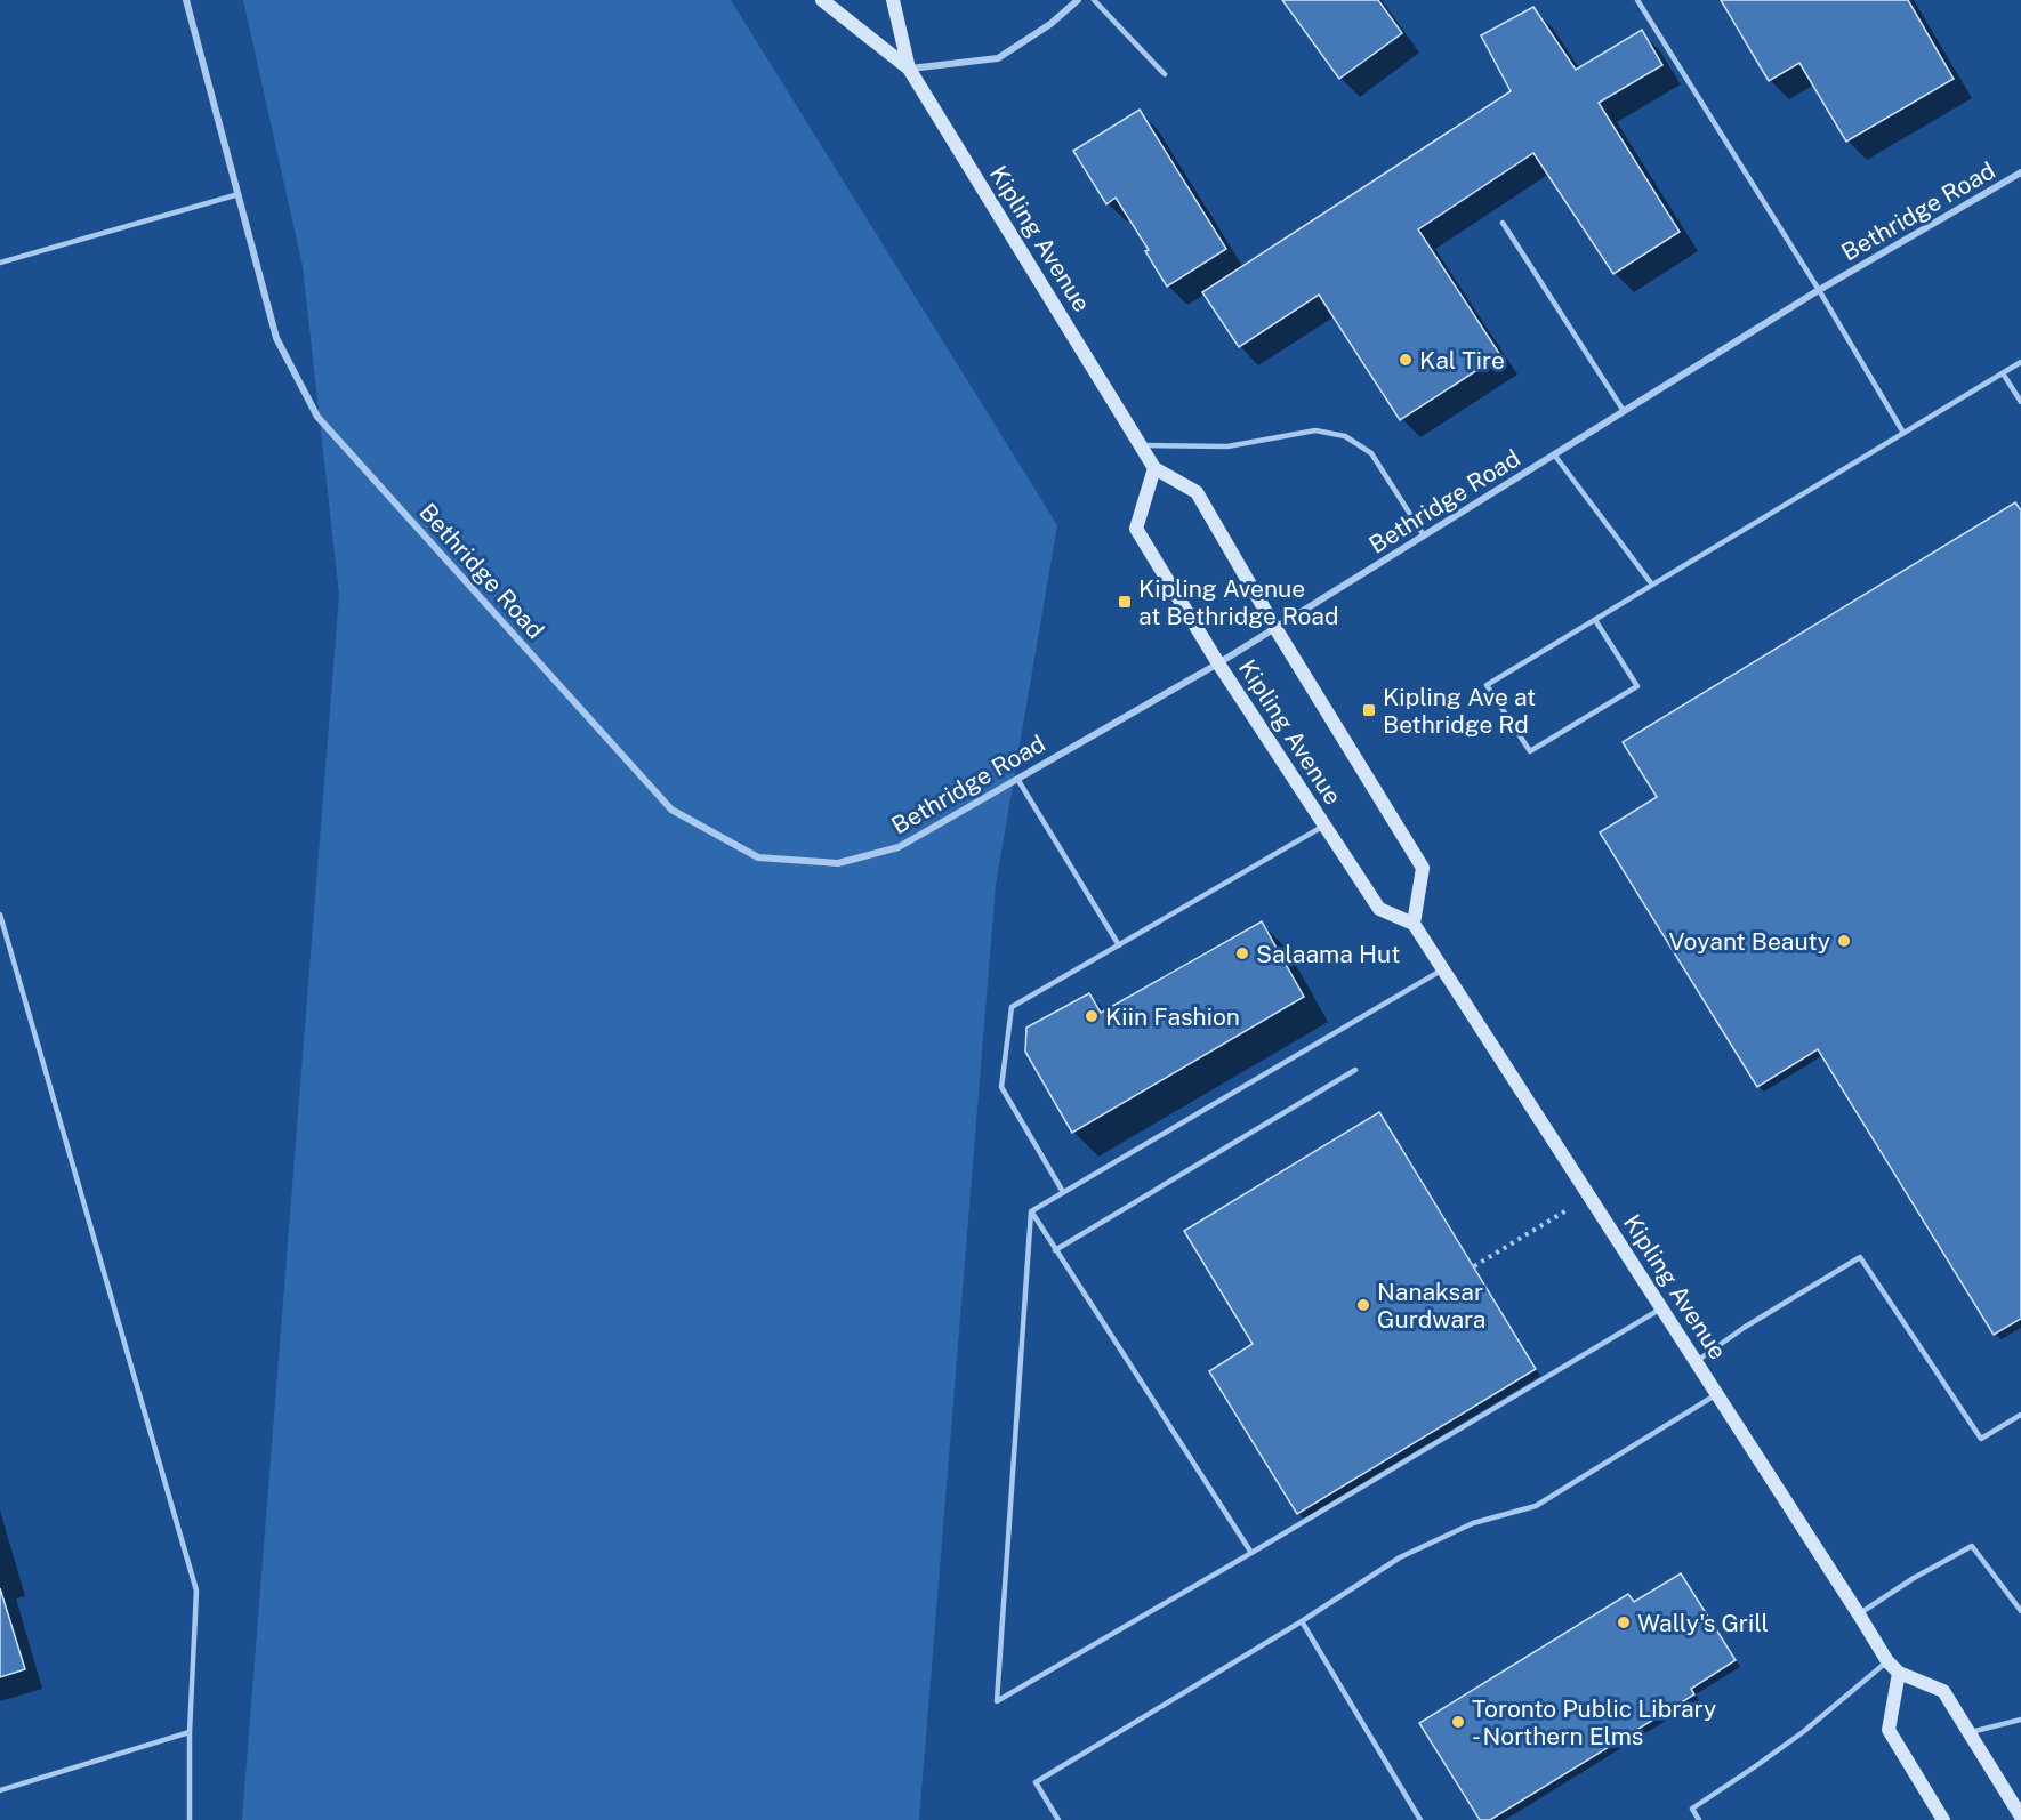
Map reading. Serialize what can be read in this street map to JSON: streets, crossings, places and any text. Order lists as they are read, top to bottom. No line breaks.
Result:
{"streets":{"main road":["Kipling Avenue"],"street":["Bethridge Road"]},"crossings":[["Bethridge Road","Kipling Avenue"]],"places":{"other":["Kal Tire","Voyant Beauty","Salaama Hut","Kiin Fashion","Nanaksar Gurdwara","Wally's Grill","Toronto Public Library - Northern Elms"],"transit":["Kipling Avenue at Bethridge Road","Kipling Ave at Bethridge Rd"]}}
